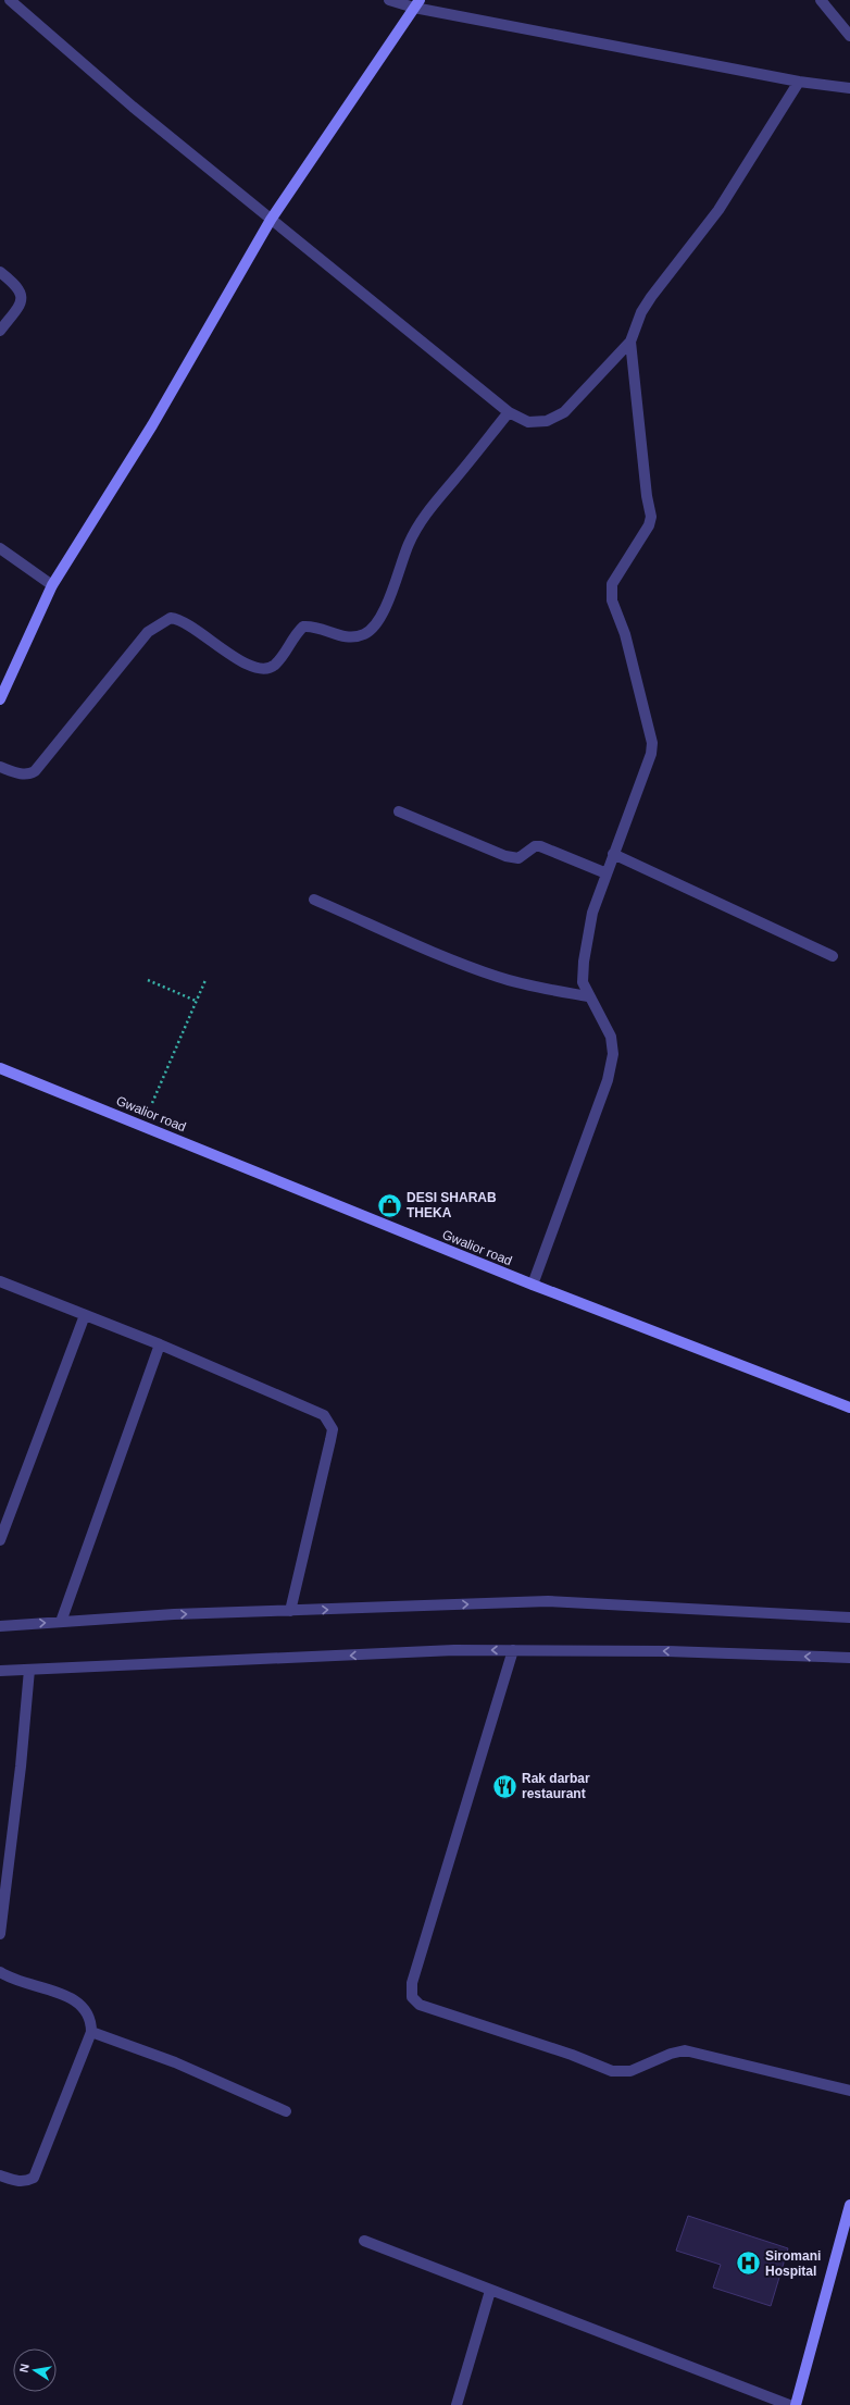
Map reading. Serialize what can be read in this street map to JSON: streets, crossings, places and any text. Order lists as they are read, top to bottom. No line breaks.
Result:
{"streets":{"street":["Gwalior road"]},"places":{"shop":["DESI SHARAB THEKA"],"restaurant":["Rak darbar restaurant"],"hospital":["Siromani Hospital"]},"north":"left"}
